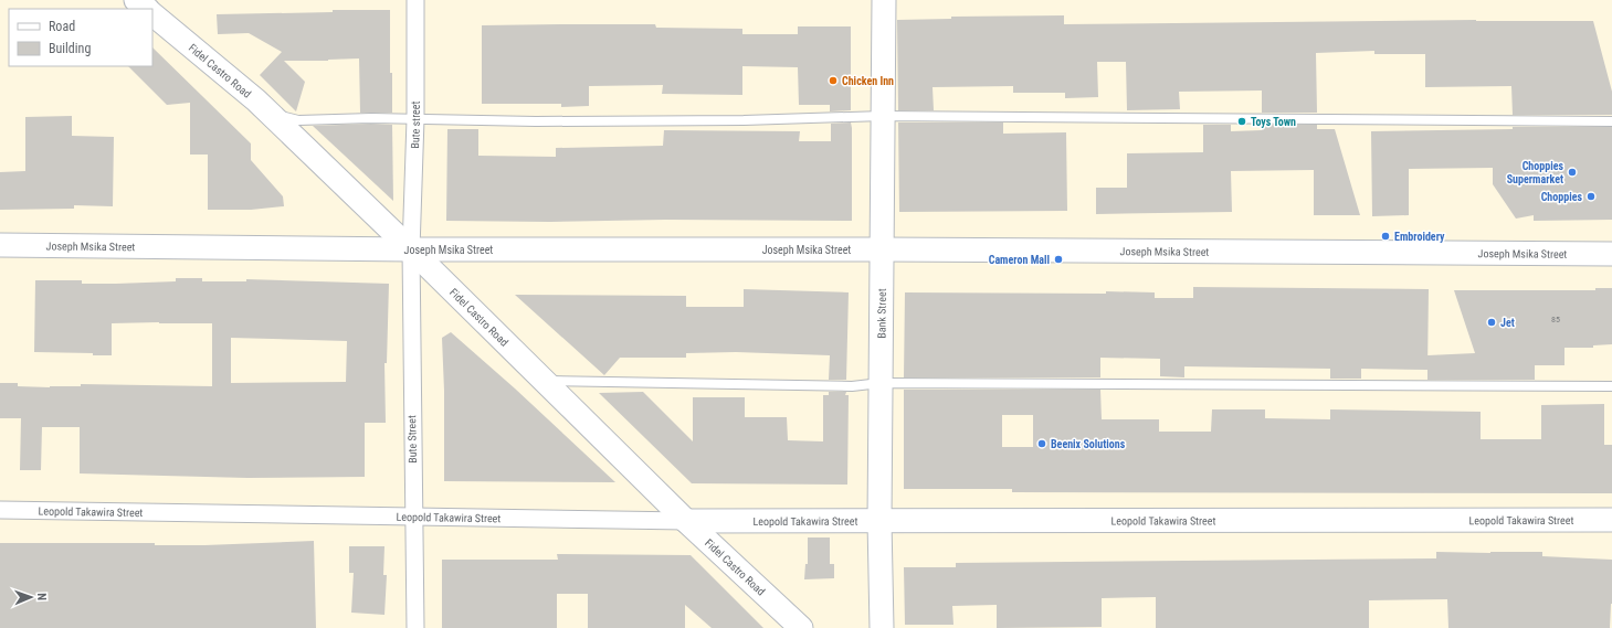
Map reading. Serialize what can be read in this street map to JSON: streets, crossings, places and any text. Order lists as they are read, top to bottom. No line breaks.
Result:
{"streets":{"street":["Fidel Castro Road","Bute street","Joseph Msika Street","Bank Street","Bute Street","Leopold Takawira Street"]},"crossings":[["Fidel Castro Road","Bute street"],["Fidel Castro Road","Joseph Msika Street"],["Fidel Castro Road","Bute Street"],["Fidel Castro Road","Leopold Takawira Street"],["Bute street","Joseph Msika Street"],["Bute street","Bute Street"],["Joseph Msika Street","Bank Street"],["Joseph Msika Street","Bute Street"],["Bank Street","Leopold Takawira Street"],["Bute Street","Leopold Takawira Street"]],"places":["Chicken Inn","Toys Town","Choppies Supermarket","Choppies","Embroidery","Cameron Mall","Jet","Beenix Solutions"],"house_numbers":["85"],"legend":["Road","Building"],"north":"right"}
